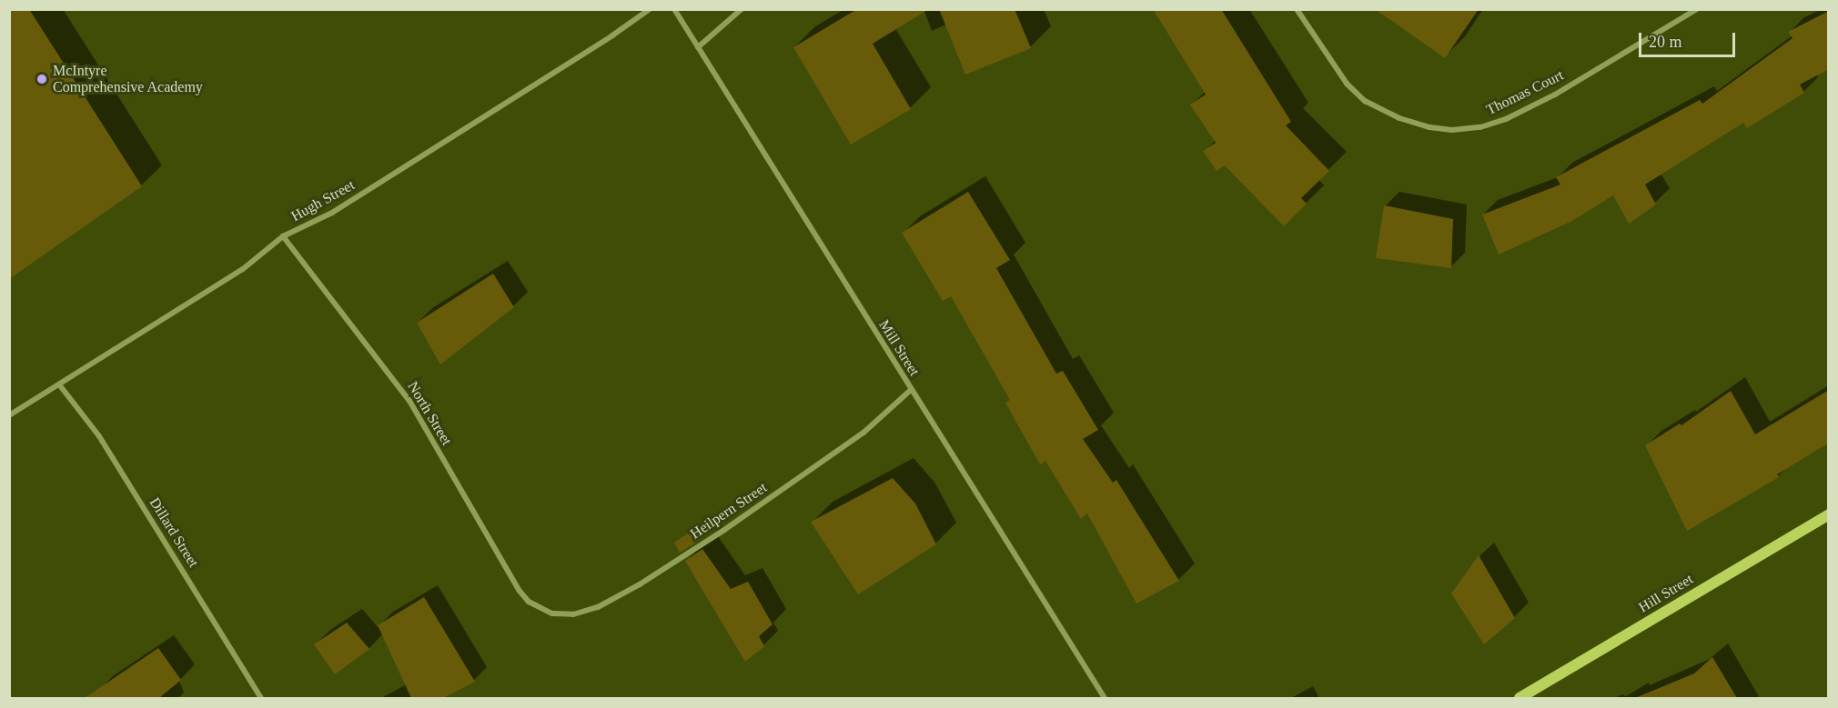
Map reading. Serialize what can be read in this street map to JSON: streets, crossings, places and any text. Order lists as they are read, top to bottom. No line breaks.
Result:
{"streets":{"street":["Thomas Court","Hugh Street","Mill Street","North Street","Heilpern Street","Dillard Street","Hill Street"]},"crossings":[["Hugh Street","North Street"],["Hugh Street","Dillard Street"],["Mill Street","Heilpern Street"],["North Street","Heilpern Street"]],"places":["McIntyre Comprehensive Academy"],"scale_bar":"20 m"}
